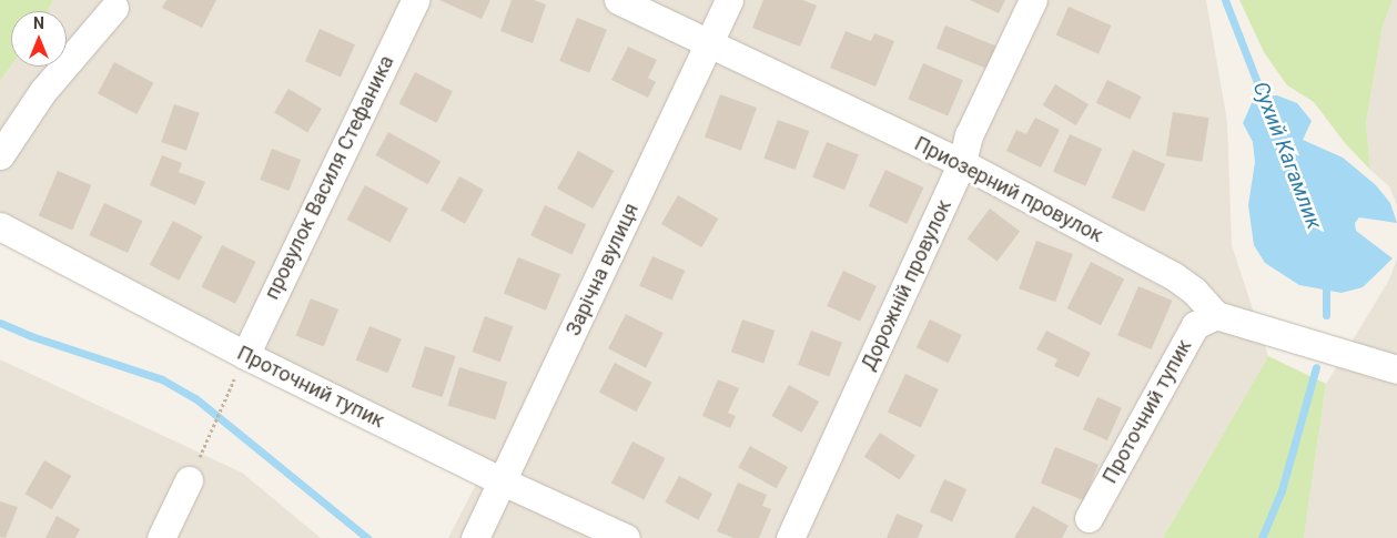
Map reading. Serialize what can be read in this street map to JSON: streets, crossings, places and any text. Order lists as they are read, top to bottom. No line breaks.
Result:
{"streets":{"street":["провулок Василя Стефаника","Приозерний провулок","Зарічна вулиця","Дорожній провулок","Проточний тупик"]},"crossings":[["провулок Василя Стефаника","Проточний тупик"],["Приозерний провулок","Зарічна вулиця"],["Приозерний провулок","Дорожній провулок"],["Приозерний провулок","Проточний тупик"],["Зарічна вулиця","Проточний тупик"]],"water":["Сухий Кагамлик"],"north":"top"}
